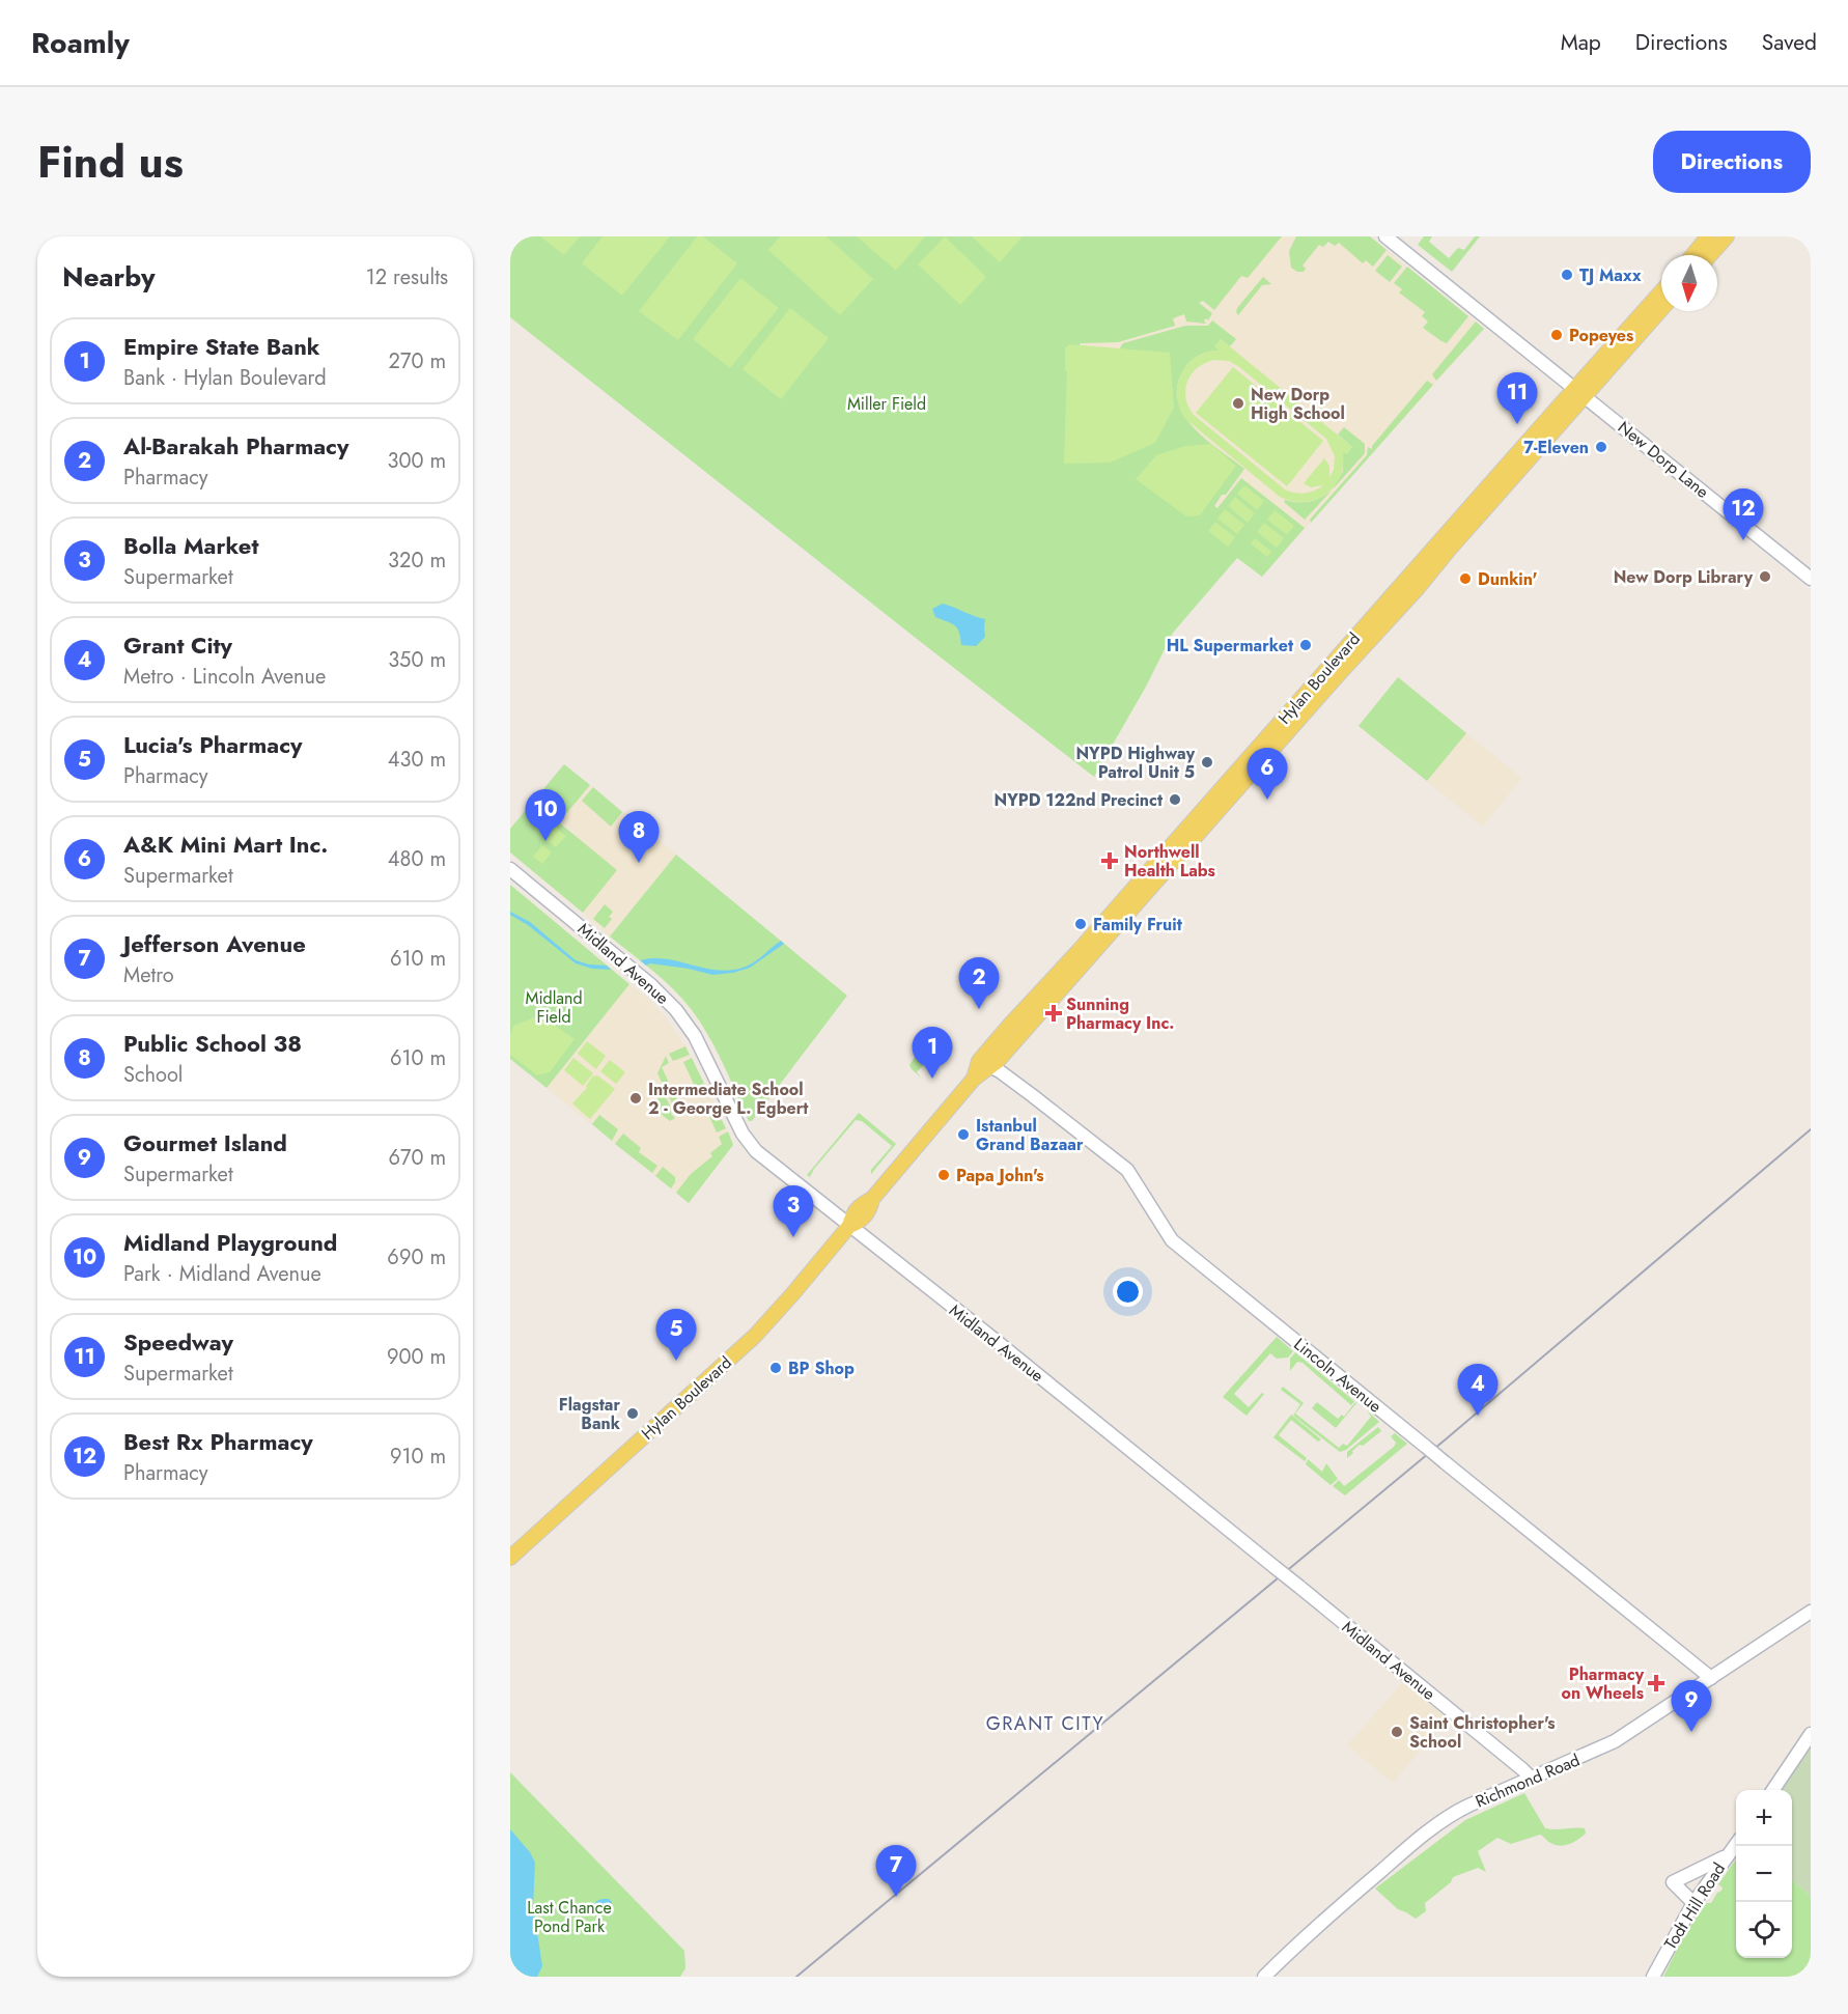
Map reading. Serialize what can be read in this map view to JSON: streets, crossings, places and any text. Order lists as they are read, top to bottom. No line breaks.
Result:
{"streets":{"main road":["Hylan Boulevard"],"street":["New Dorp Lane","Midland Avenue","Lincoln Avenue","Richmond Road","Todt Hill Road"]},"crossings":[["New Dorp Lane","Hylan Boulevard"],["Hylan Boulevard","Midland Avenue"],["Hylan Boulevard","Lincoln Avenue"],["Midland Avenue","Richmond Road"],["Lincoln Avenue","Richmond Road"]],"districts":["GRANT CITY"],"parks":["Miller Field","Midland Field","Last Chance Pond Park"],"places":{"other":["TJ Maxx","Popeyes","New Dorp High School","7-Eleven","New Dorp Library","Dunkin'","HL Supermarket","NYPD Highway Patrol Unit 5","NYPD 122nd Precinct","Family Fruit","Intermediate School 2 - George L. Egbert","Istanbul Grand Bazaar","Papa John's","BP Shop","Flagstar Bank","Saint Christopher's School"],"health":["Northwell Health Labs","Sunning Pharmacy Inc.","Pharmacy on Wheels"]},"north":"bottom","page":{"header":"Roamly","nav":["Map","Directions","Saved"],"title":"Find us","buttons":"Directions","heading":["Nearby","12 results"],"list":[{"mark":"1","name":"Empire State Bank","note":"Bank · Hylan Boulevard","value":"270 m"},{"mark":"2","name":"Al-Barakah Pharmacy","note":"Pharmacy","value":"300 m"},{"mark":"3","name":"Bolla Market","note":"Supermarket","value":"320 m"},{"mark":"4","name":"Grant City","note":"Metro · Lincoln Avenue","value":"350 m"},{"mark":"5","name":"Lucia's Pharmacy","note":"Pharmacy","value":"430 m"},{"mark":"6","name":"A&K Mini Mart Inc.","note":"Supermarket","value":"480 m"},{"mark":"7","name":"Jefferson Avenue","note":"Metro","value":"610 m"},{"mark":"8","name":"Public School 38","note":"School","value":"610 m"},{"mark":"9","name":"Gourmet Island","note":"Supermarket","value":"670 m"},{"mark":"10","name":"Midland Playground","note":"Park · Midland Avenue","value":"690 m"},{"mark":"11","name":"Speedway","note":"Supermarket","value":"900 m"},{"mark":"12","name":"Best Rx Pharmacy","note":"Pharmacy","value":"910 m"}],"pins":["11","12","6","10","8","2","1","3","5","4","9","7"],"map_buttons":["+","−"]}}
